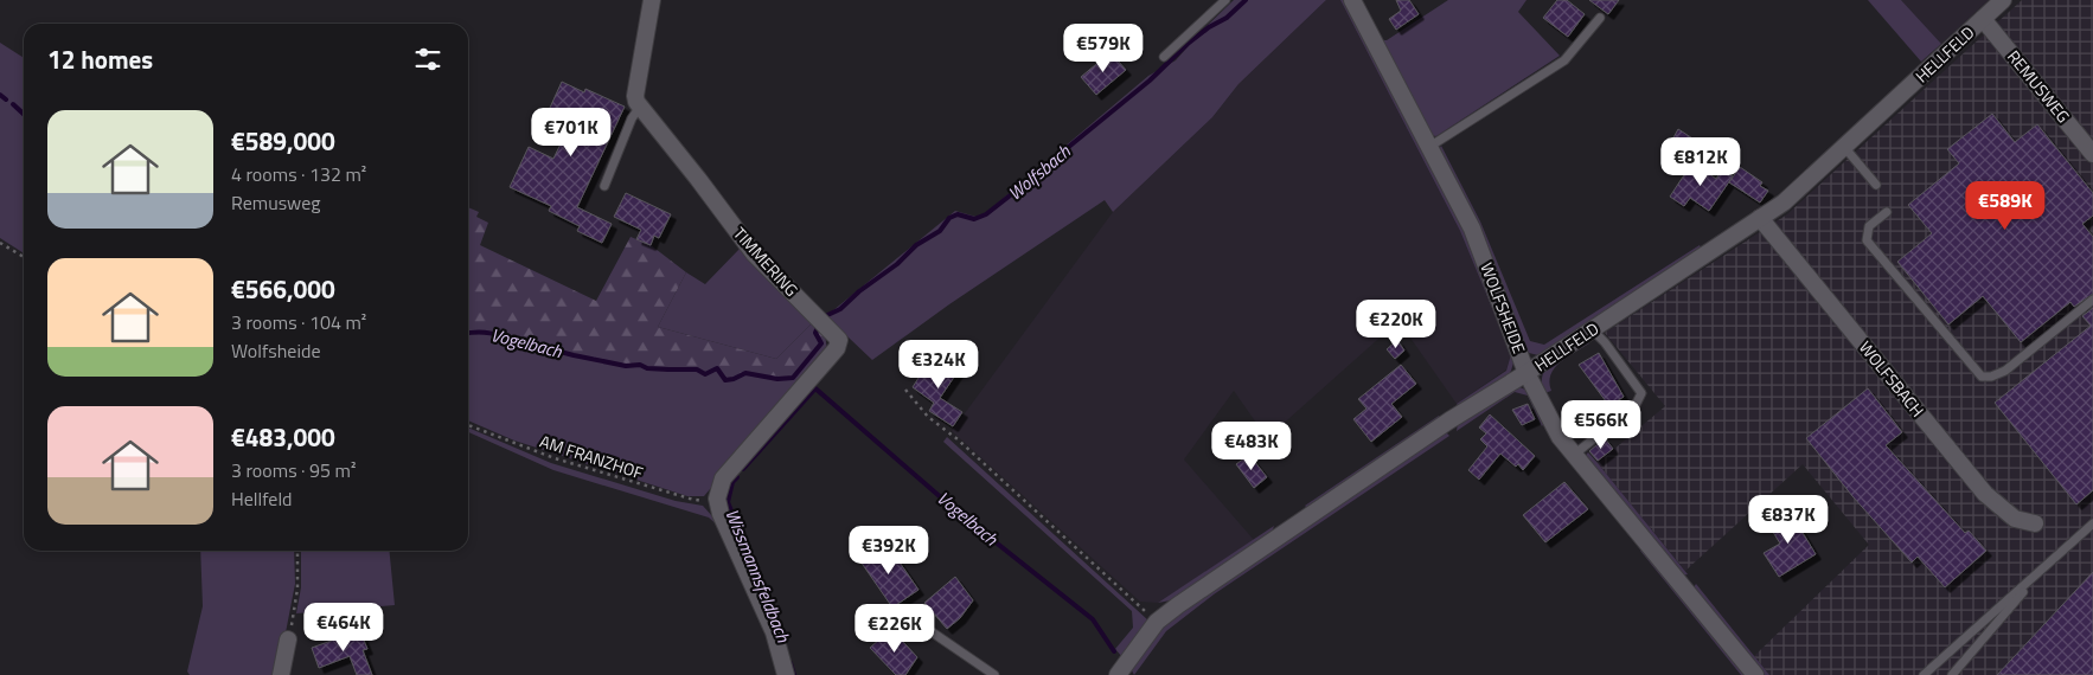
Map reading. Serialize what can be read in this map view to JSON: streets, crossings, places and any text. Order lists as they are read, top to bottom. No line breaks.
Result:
{"streets":{"street":["HELLFELD","REMUSWEG","TIMMERING","WOLFSHEIDE","WOLFSBACH"],"path":["AM FRANZHOF"]},"crossings":[["HELLFELD","REMUSWEG"],["HELLFELD","WOLFSHEIDE"],["HELLFELD","WOLFSBACH"],["TIMMERING","AM FRANZHOF"]],"water":["Wolfsbach","Vogelbach","Wissmannsfeldbach"],"page":{"price":["€579K","€701K","€812K","€589K","€220K","€324K","€566K","€483K","€837K","€392K","€464K","€226K"],"heading":"12 homes","list":[{"name":"€589,000","note":"4 rooms · 132 m² · Remusweg"},{"name":"€566,000","note":"3 rooms · 104 m² · Wolfsheide"},{"name":"€483,000","note":"3 rooms · 95 m² · Hellfeld"}]}}
